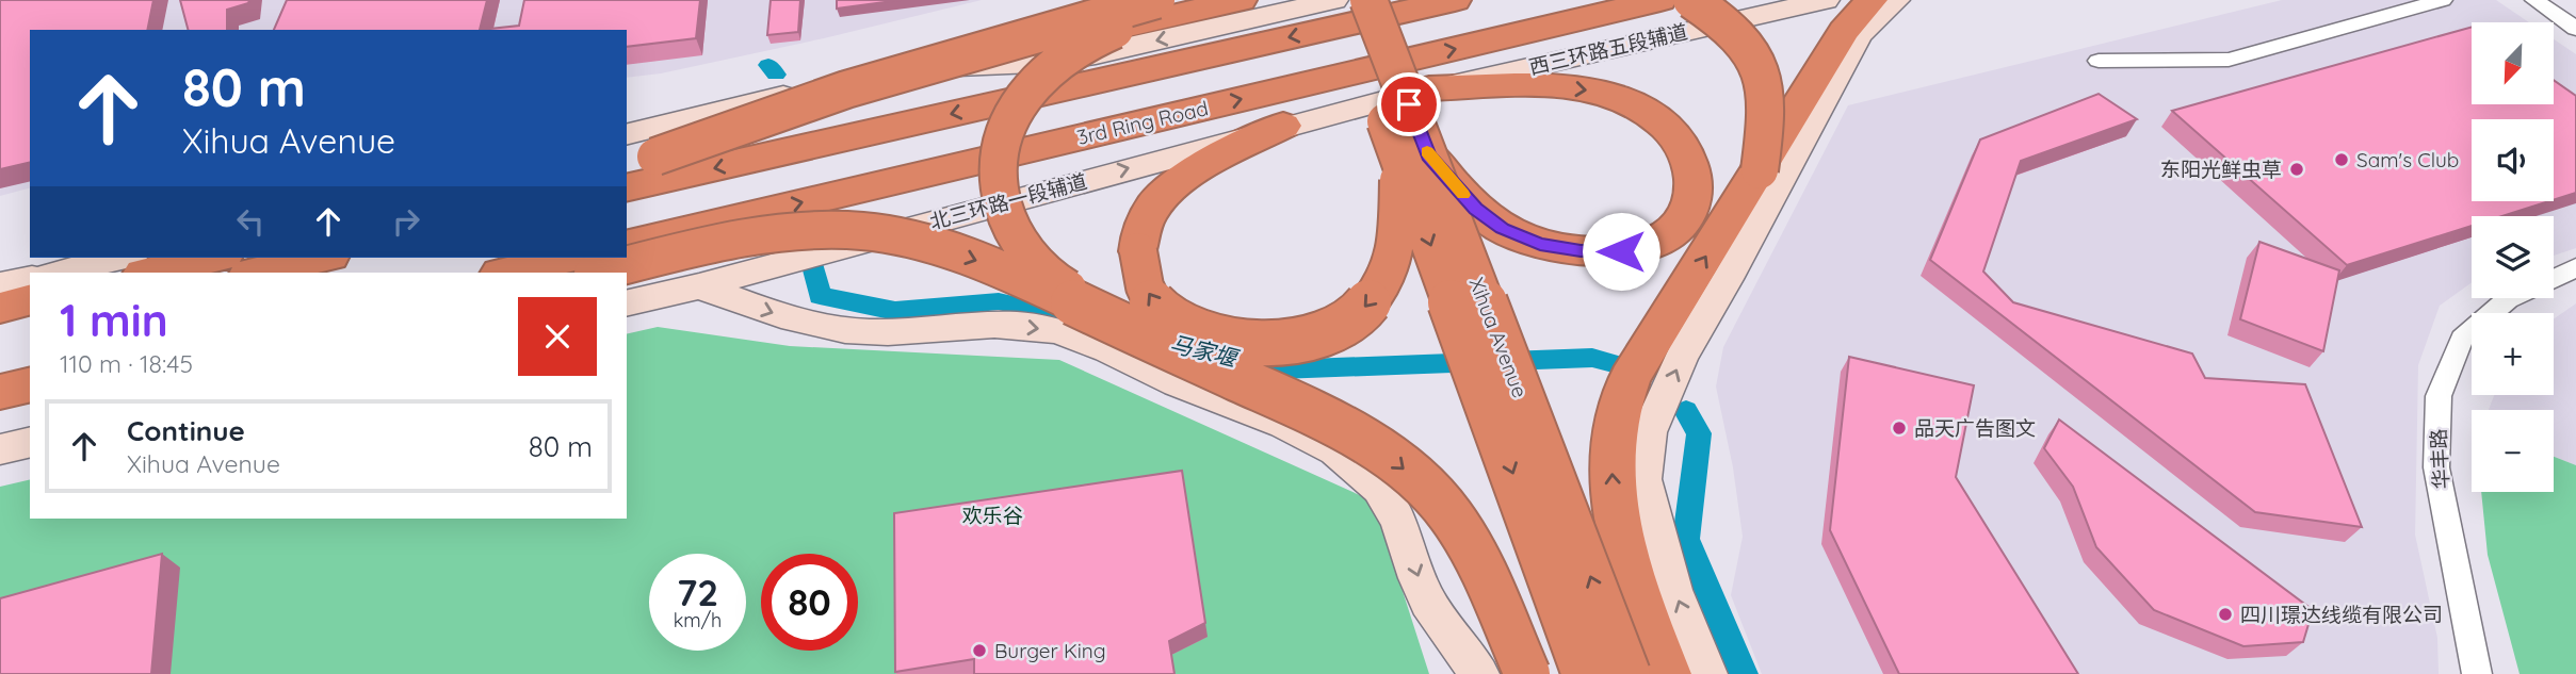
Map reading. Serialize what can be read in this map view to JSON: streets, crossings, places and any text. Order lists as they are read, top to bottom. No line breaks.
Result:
{"streets":{"highway":["3rd Ring Road","Xihua Avenue"],"main road":["西三环路五段辅道","北三环路一段辅道"],"street":["华丰路"]},"crossings":[["西三环路五段辅道","3rd Ring Road"],["西三环路五段辅道","北三环路一段辅道"],["3rd Ring Road","北三环路一段辅道"]],"water":["马家堰"],"parks":["欢乐谷"],"places":["Sam's Club","东阳光鲜虫草","品天广告图文","四川璟达线缆有限公司","Burger King"],"north":"bottom left","page":{"map_buttons":["+","−"],"turn":["80 m","Xihua Avenue"],"heading":["1 min","110 m · 18:45"],"list":[{"name":"Continue","note":"Xihua Avenue","value":"80 m"}],"speed":"72 km/h","limit":"80"}}
